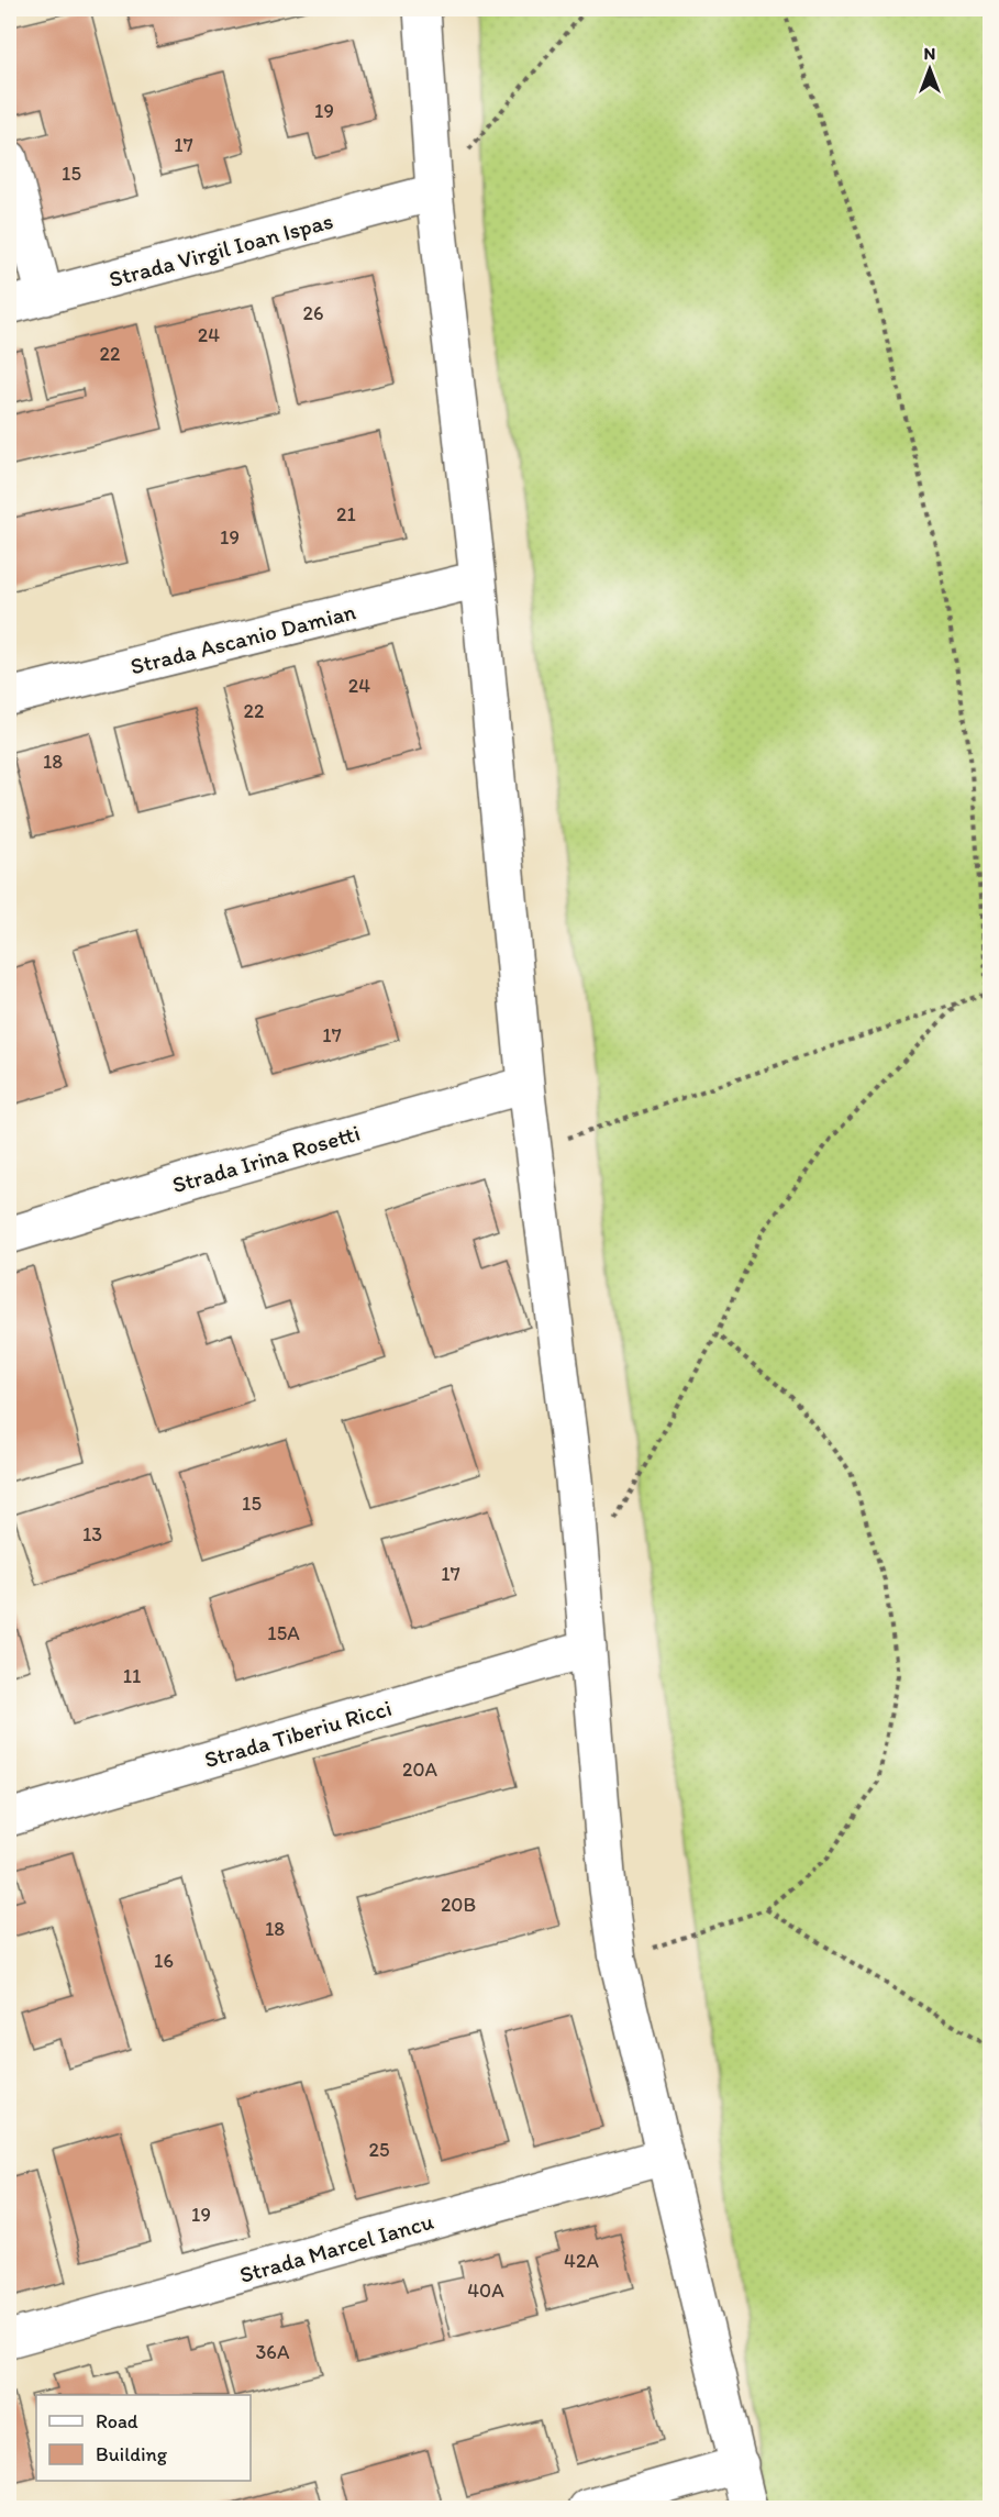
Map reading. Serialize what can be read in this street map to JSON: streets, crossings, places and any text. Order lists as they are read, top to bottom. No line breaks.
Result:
{"streets":{"street":["Strada Virgil Ioan Ispas","Strada Ascanio Damian","Strada Irina Rosetti","Strada Tiberiu Ricci","Strada Marcel Iancu"]},"house_numbers":["19","17","15","26","24","22","21","19","24","22","18","17","15","13","17","15A","11","20A","20B","18","16","25","19","42A","40A","36A"],"legend":["Road","Building"],"north":"top"}
